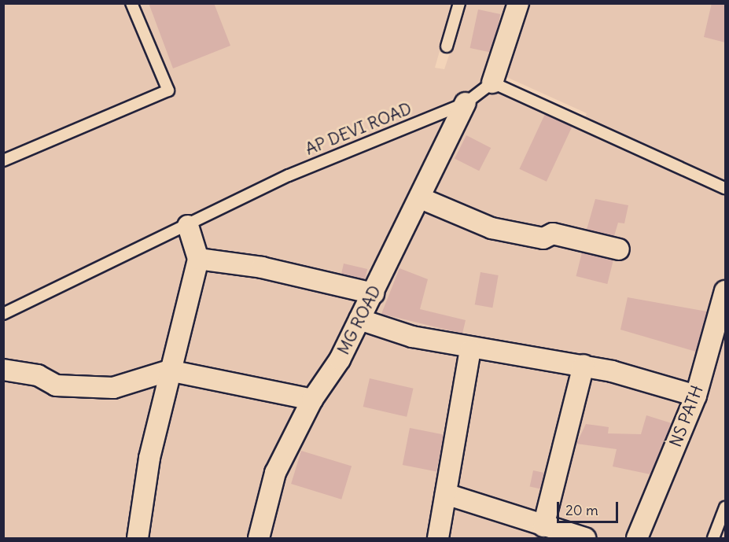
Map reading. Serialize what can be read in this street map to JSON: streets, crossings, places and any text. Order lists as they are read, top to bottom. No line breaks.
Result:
{"streets":{"street":["MG ROAD","NS PATH"],"lane":["AP DEVI ROAD"]},"crossings":[["AP DEVI ROAD","MG ROAD"]],"scale_bar":"20 m"}
